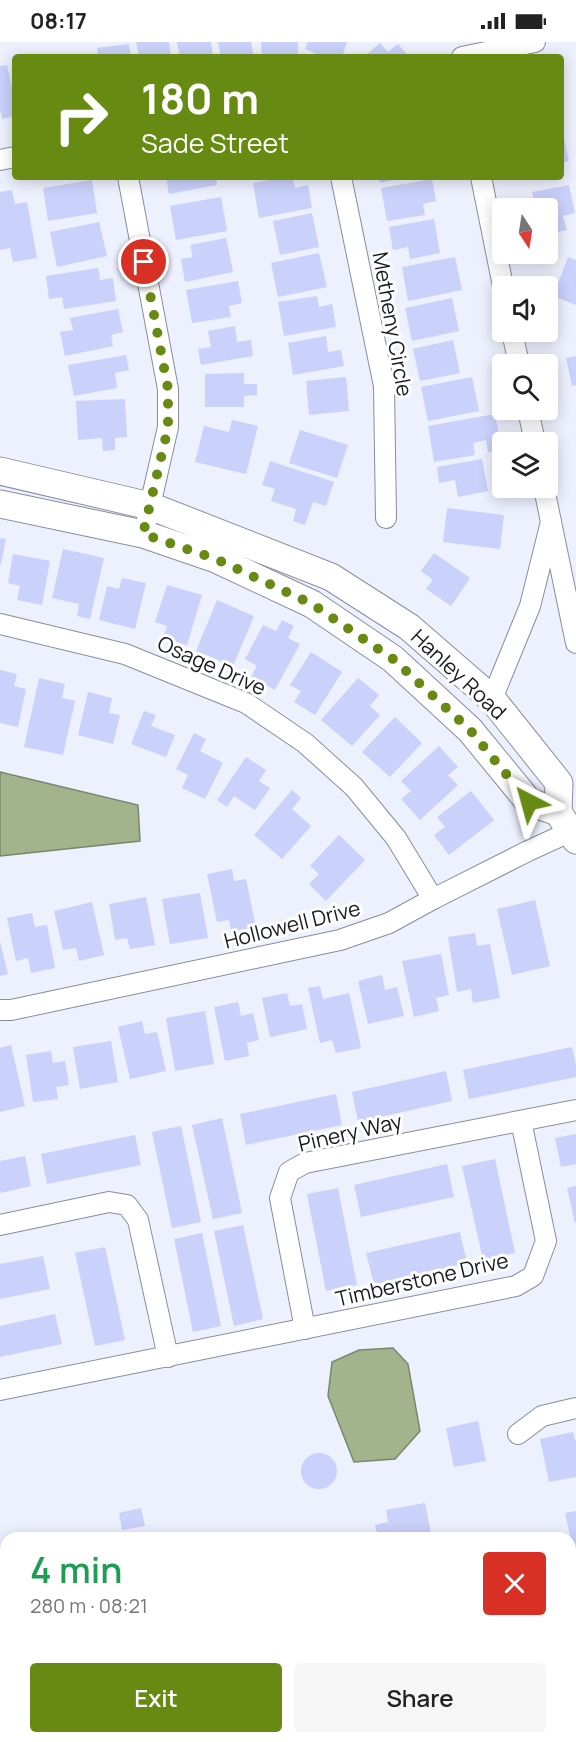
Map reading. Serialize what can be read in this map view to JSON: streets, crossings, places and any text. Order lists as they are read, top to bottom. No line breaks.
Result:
{"streets":{"main road":["Hanley Road"],"street":["Metheny Circle","Osage Drive","Hollowell Drive","Pinery Way","Timberstone Drive"]},"crossings":[["Osage Drive","Hollowell Drive"],["Hanley Road","Hollowell Drive"],["Pinery Way","Timberstone Drive"]],"north":"bottom","page":{"status":"08:17","turn":["180 m","Sade Street"],"heading":["4 min","280 m · 08:21"],"buttons":["Exit","Share"]}}
